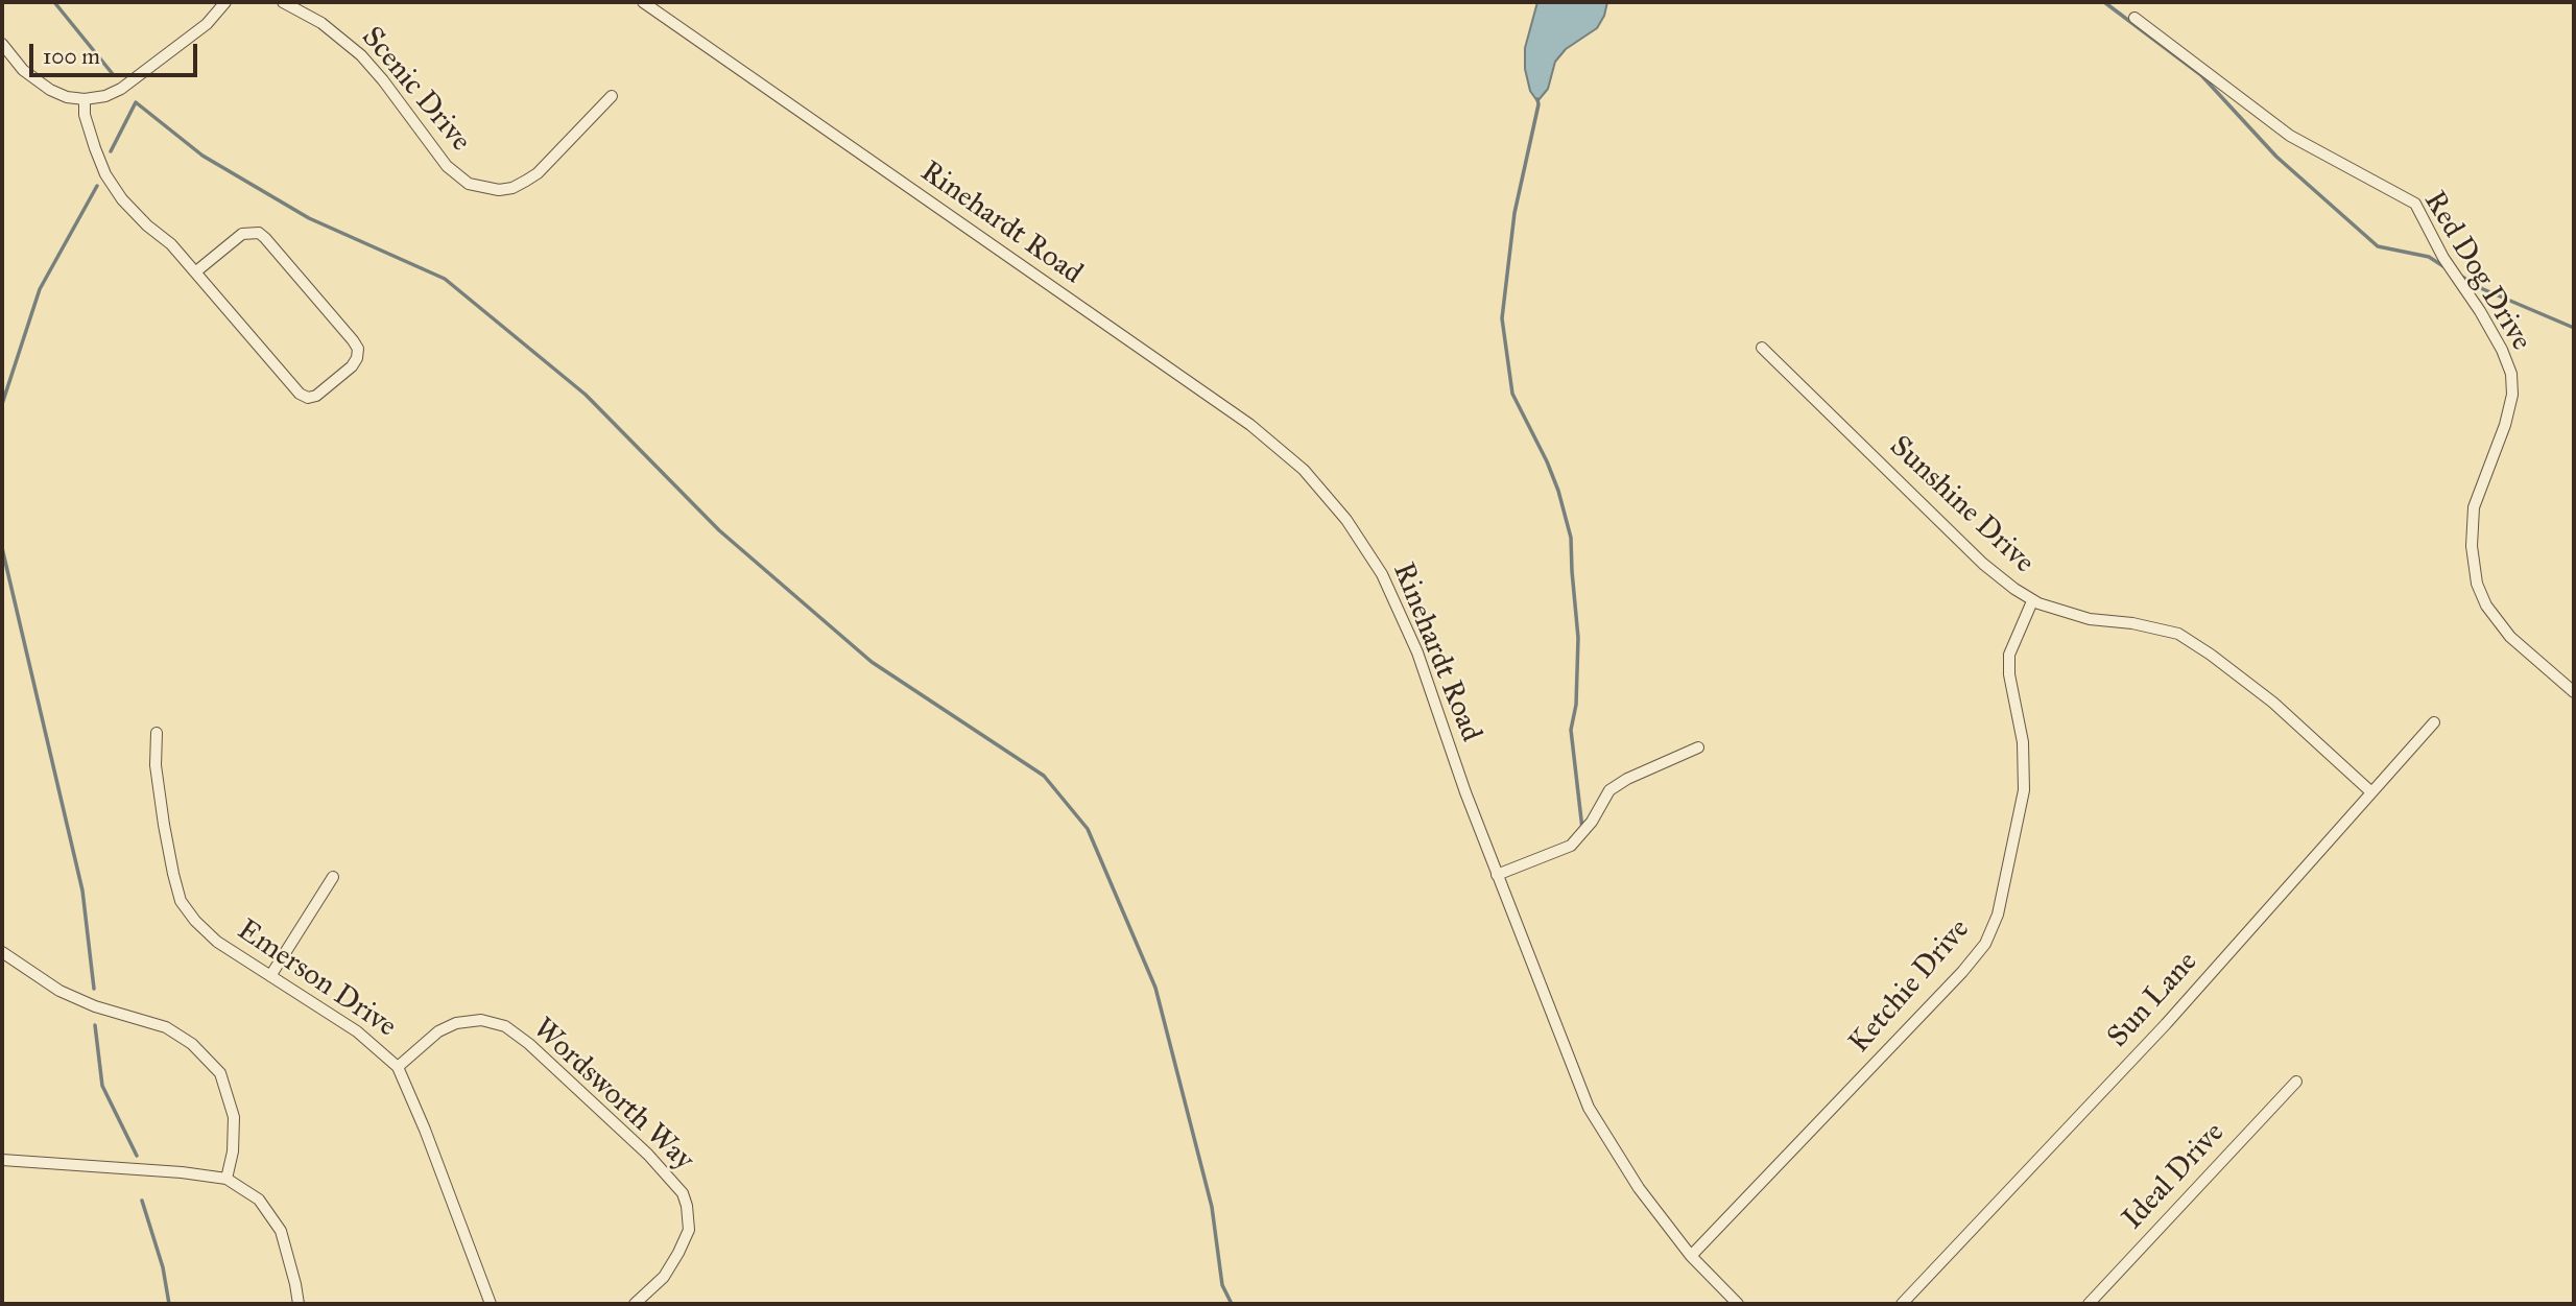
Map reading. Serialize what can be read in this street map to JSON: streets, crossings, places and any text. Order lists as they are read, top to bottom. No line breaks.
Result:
{"streets":{"street":["Scenic Drive","Rinehardt Road","Red Dog Drive","Sunshine Drive","Emerson Drive","Ketchie Drive","Sun Lane","Wordsworth Way","Ideal Drive"]},"crossings":[["Rinehardt Road","Ketchie Drive"],["Sunshine Drive","Ketchie Drive"],["Sunshine Drive","Sun Lane"],["Emerson Drive","Wordsworth Way"]],"scale_bar":"100 m"}
